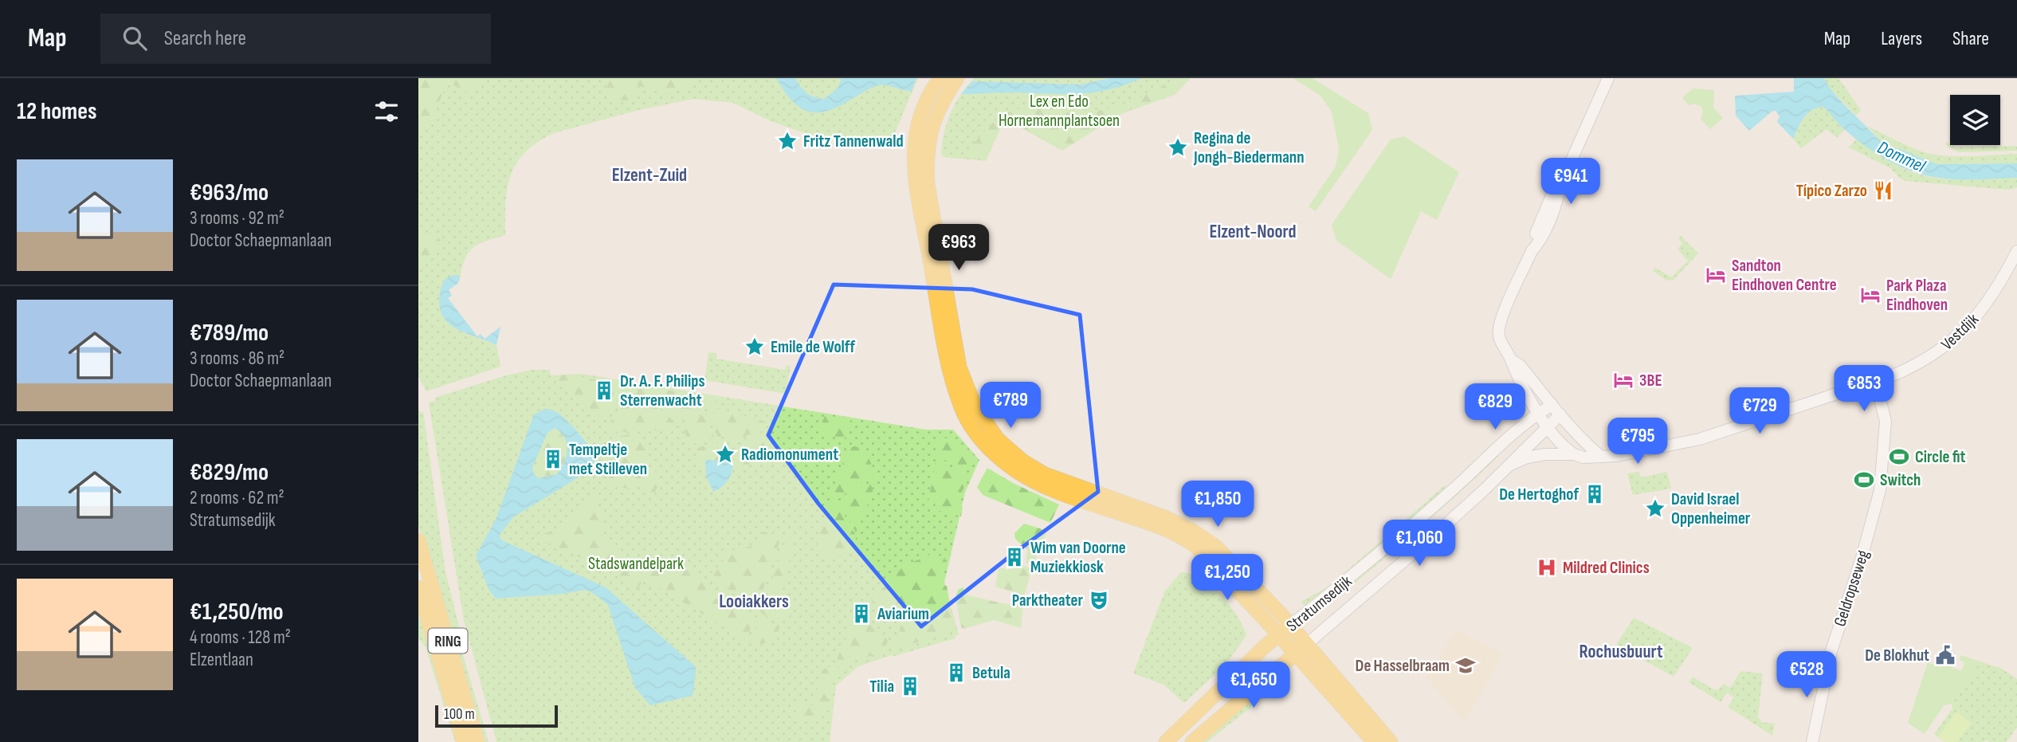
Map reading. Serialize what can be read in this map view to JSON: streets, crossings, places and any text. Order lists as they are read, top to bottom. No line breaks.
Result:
{"streets":{"main road":["Stratumsedijk","RING"],"street":["Vestdijk","Geldropseweg"]},"crossings":[["Vestdijk","Geldropseweg"],["Vestdijk","Stratumsedijk"]],"districts":["Elzent-Zuid","Elzent-Noord","Looiakkers","Rochusbuurt"],"water":["Dommel"],"parks":["Lex en Edo Hornemannplantsoen","Stadswandelpark"],"places":{"place":["Fritz Tannenwald","Regina de Jongh-Biedermann","Emile de Wolff","Radiomonument","David Israel Oppenheimer"],"restaurant":["Típico Zarzo"],"hotel":["Sandton Eindhoven Centre","Park Plaza Eindhoven","3BE"],"building":["Dr. A. F. Philips Sterrenwacht","Tempeltje met Stilleven","De Hertoghof","Wim van Doorne Muziekkiosk","Aviarium","Betula","Tilia"],"sports":["Circle fit","Switch"],"hospital":["Mildred Clinics"],"theatre":["Parktheater"],"public building":["De Blokhut"],"school or university":["De Hasselbraam"]},"scale_bar":"100 m","page":{"header":"Map","search":"Search here","nav":["Map","Layers","Share"],"heading":"12 homes","list":[{"name":"€963/mo","note":"3 rooms · 92 m² · Doctor Schaepmanlaan"},{"name":"€789/mo","note":"3 rooms · 86 m² · Doctor Schaepmanlaan"},{"name":"€829/mo","note":"2 rooms · 62 m² · Stratumsedijk"},{"name":"€1,250/mo","note":"4 rooms · 128 m² · Elzentlaan"}],"price":["€941","€963","€853","€789","€829","€729","€795","€1,850","€1,060","€1,250","€528","€1,650"],"scale":"100 m"}}
